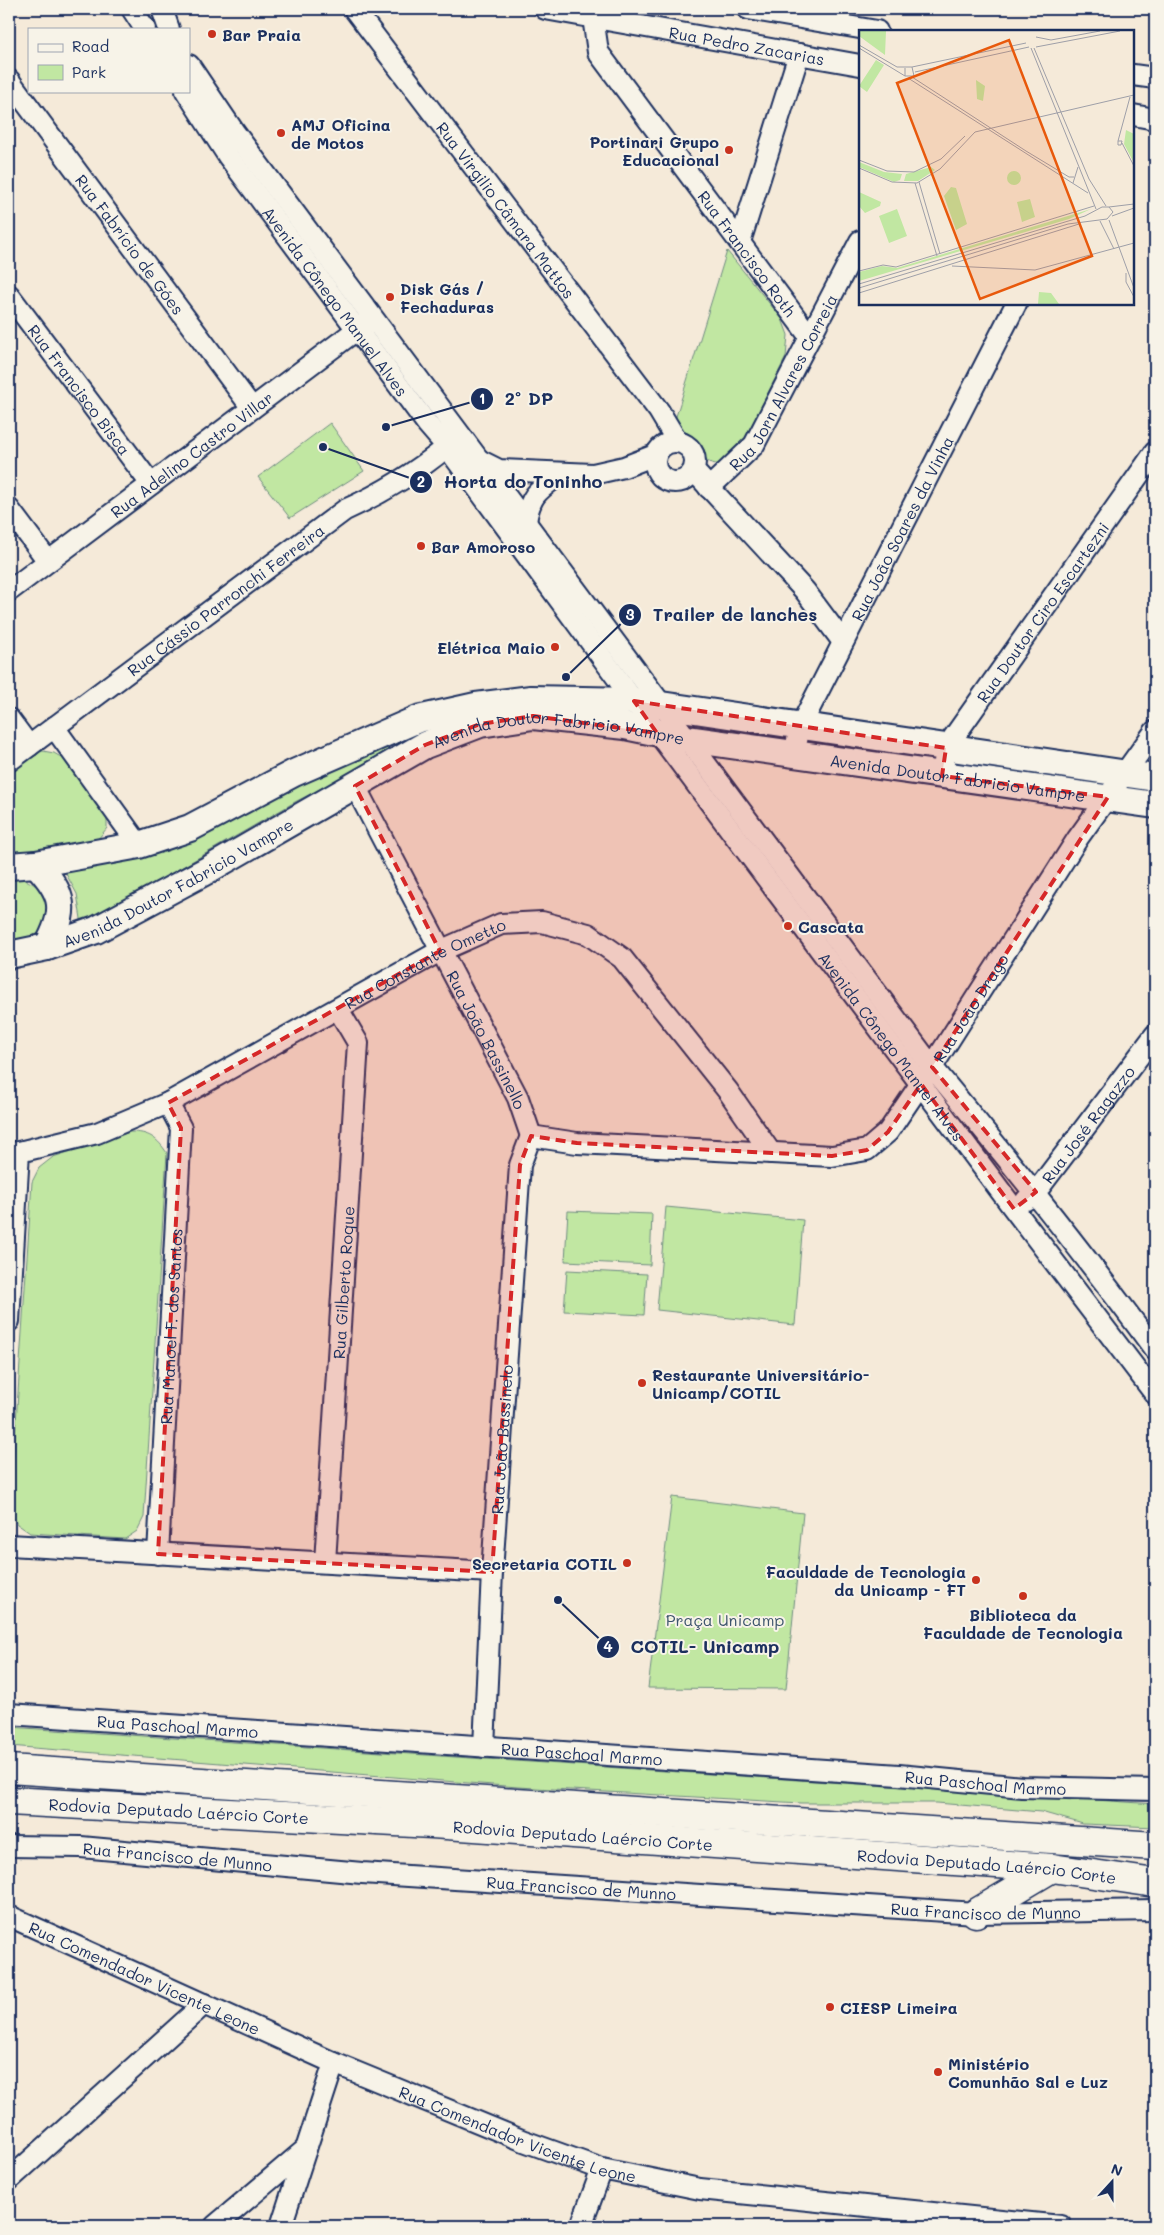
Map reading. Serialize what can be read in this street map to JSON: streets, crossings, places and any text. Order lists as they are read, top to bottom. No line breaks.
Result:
{"streets":{"highway":["Rodovia Deputado Laércio Corte"],"main road":["Avenida Doutor Fabricio Vampre"],"street":["Rua Pedro Zacarias","Rua Virgilio Câmara Mattos","Rua Fabrício de Góes","Rua Francisco Roth","Avenida Cônego Manuel Alves","Rua Jorn Alvares Correia","Rua Francisco Bisca","Rua Adelino Castro Villar","Rua João Soares da Vinha","Rua Cássio Parronchi Ferreira","Rua Doutor Ciro Escartezni","Rua Constante Ometto","Rua João Drago","Rua João Bassinello","Rua José Ragazzo","Rua Gilberto Roque","Rua Manoel F. dos Santos","Rua João Bassinelo","Rua Paschoal Marmo","Rua Francisco de Munno","Rua Comendador Vicente Leone"]},"crossings":[["Rua Pedro Zacarias","Rua Francisco Roth"],["Rua Fabrício de Góes","Rua Adelino Castro Villar"],["Rua Francisco Roth","Rua Jorn Alvares Correia"],["Avenida Cônego Manuel Alves","Rua Adelino Castro Villar"],["Avenida Cônego Manuel Alves","Rua Cássio Parronchi Ferreira"],["Avenida Cônego Manuel Alves","Avenida Doutor Fabricio Vampre"],["Avenida Cônego Manuel Alves","Rua João Drago"],["Avenida Cônego Manuel Alves","Rua José Ragazzo"],["Rua Francisco Bisca","Rua Adelino Castro Villar"],["Rua João Soares da Vinha","Avenida Doutor Fabricio Vampre"],["Rua Doutor Ciro Escartezni","Avenida Doutor Fabricio Vampre"],["Avenida Doutor Fabricio Vampre","Rua João Drago"],["Avenida Doutor Fabricio Vampre","Rua João Bassinello"],["Rua Constante Ometto","Rua João Drago"],["Rua Constante Ometto","Rua João Bassinello"],["Rua Constante Ometto","Rua Gilberto Roque"],["Rua Constante Ometto","Rua Manoel F. dos Santos"],["Rua João Drago","Rua João Bassinello"],["Rua João Drago","Rua João Bassinelo"],["Rua João Bassinello","Rua João Bassinelo"],["Rua João Bassinelo","Rua Paschoal Marmo"]],"parks":["Praça Unicamp"],"places":["Bar Praia","AMJ Oficina de Motos","Portinari Grupo Educacional","Disk Gás / Fechaduras","2º DP","Horta do Toninho","Bar Amoroso","Elétrica Maio","Trailer de lanches","Cascata","Restaurante Universitário- Unicamp/COTIL","Secretaria COTIL","Faculdade de Tecnologia da Unicamp - FT","Biblioteca da Faculdade de Tecnologia","COTIL- Unicamp","CIESP Limeira","Ministério Comunhão Sal e Luz"],"legend":["Road","Park"],"north":"top"}
